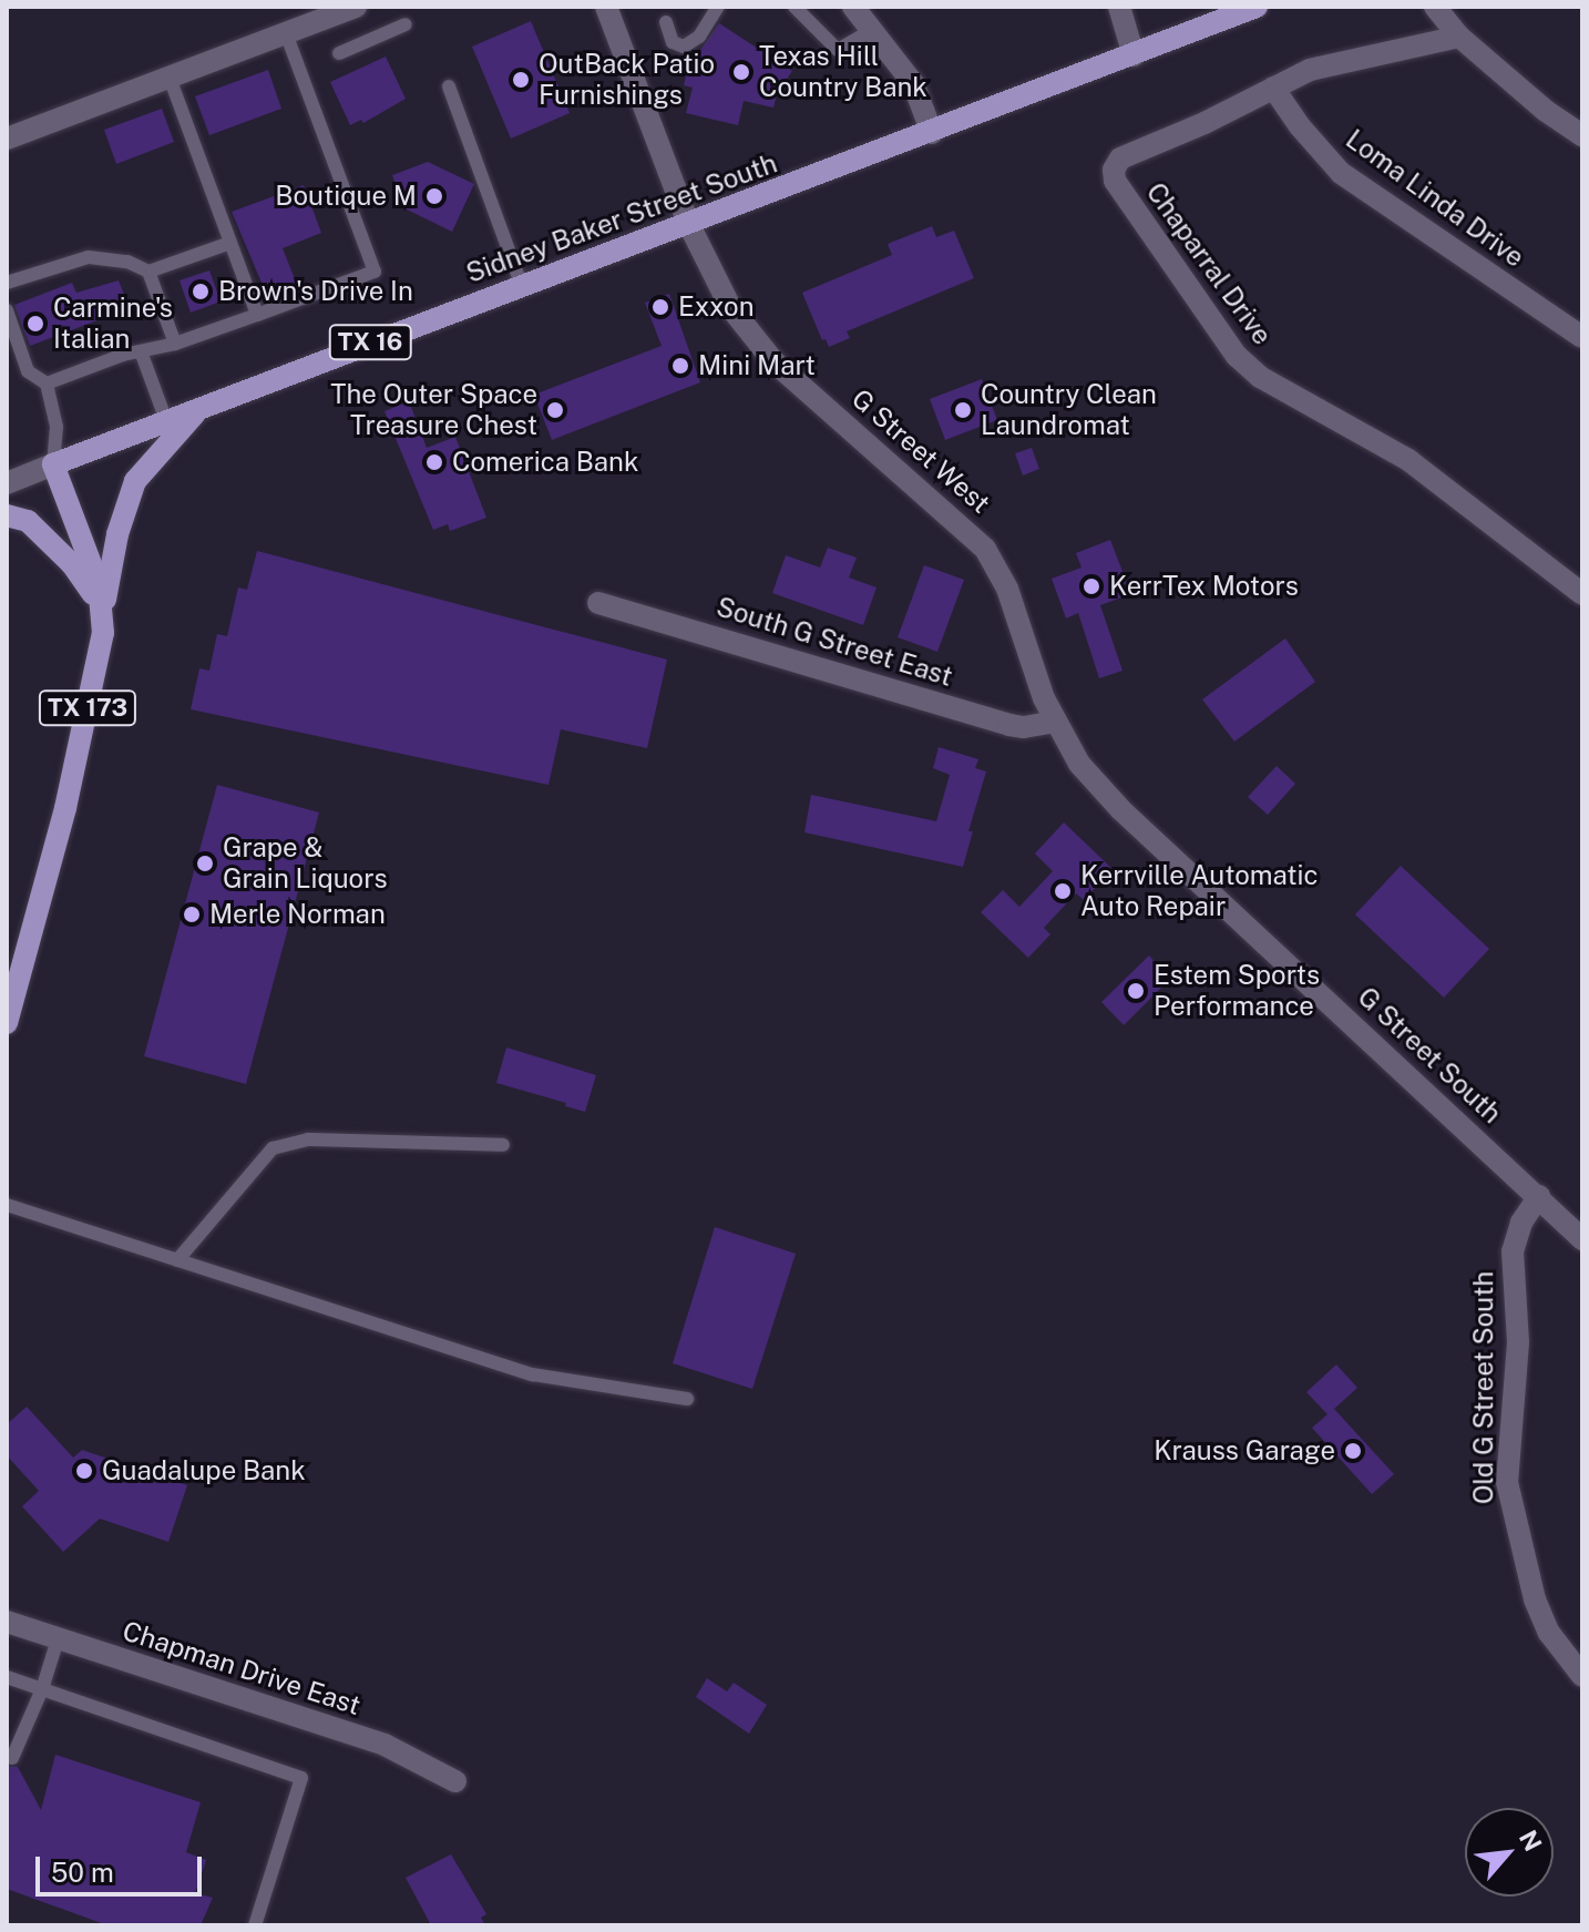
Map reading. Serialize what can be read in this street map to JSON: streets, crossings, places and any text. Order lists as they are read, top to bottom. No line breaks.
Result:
{"streets":{"main road":["Sidney Baker Street South","TX 16","TX 173"],"street":["Loma Linda Drive","Chaparral Drive","G Street West","South G Street East","G Street South","Old G Street South","Chapman Drive East"]},"crossings":[["Loma Linda Drive","Chaparral Drive"],["Sidney Baker Street South","G Street West"],["G Street West","South G Street East"],["G Street West","G Street South"],["South G Street East","G Street South"],["G Street South","Old G Street South"]],"places":["Texas Hill Country Bank","OutBack Patio Furnishings","Boutique M","Brown's Drive In","Exxon","Carmine's Italian","Mini Mart","The Outer Space Treasure Chest","Country Clean Laundromat","Comerica Bank","KerrTex Motors","Grape & Grain Liquors","Kerrville Automatic Auto Repair","Merle Norman","Estem Sports Performance","Krauss Garage","Guadalupe Bank"],"scale_bar":"50 m","north":"top right"}
